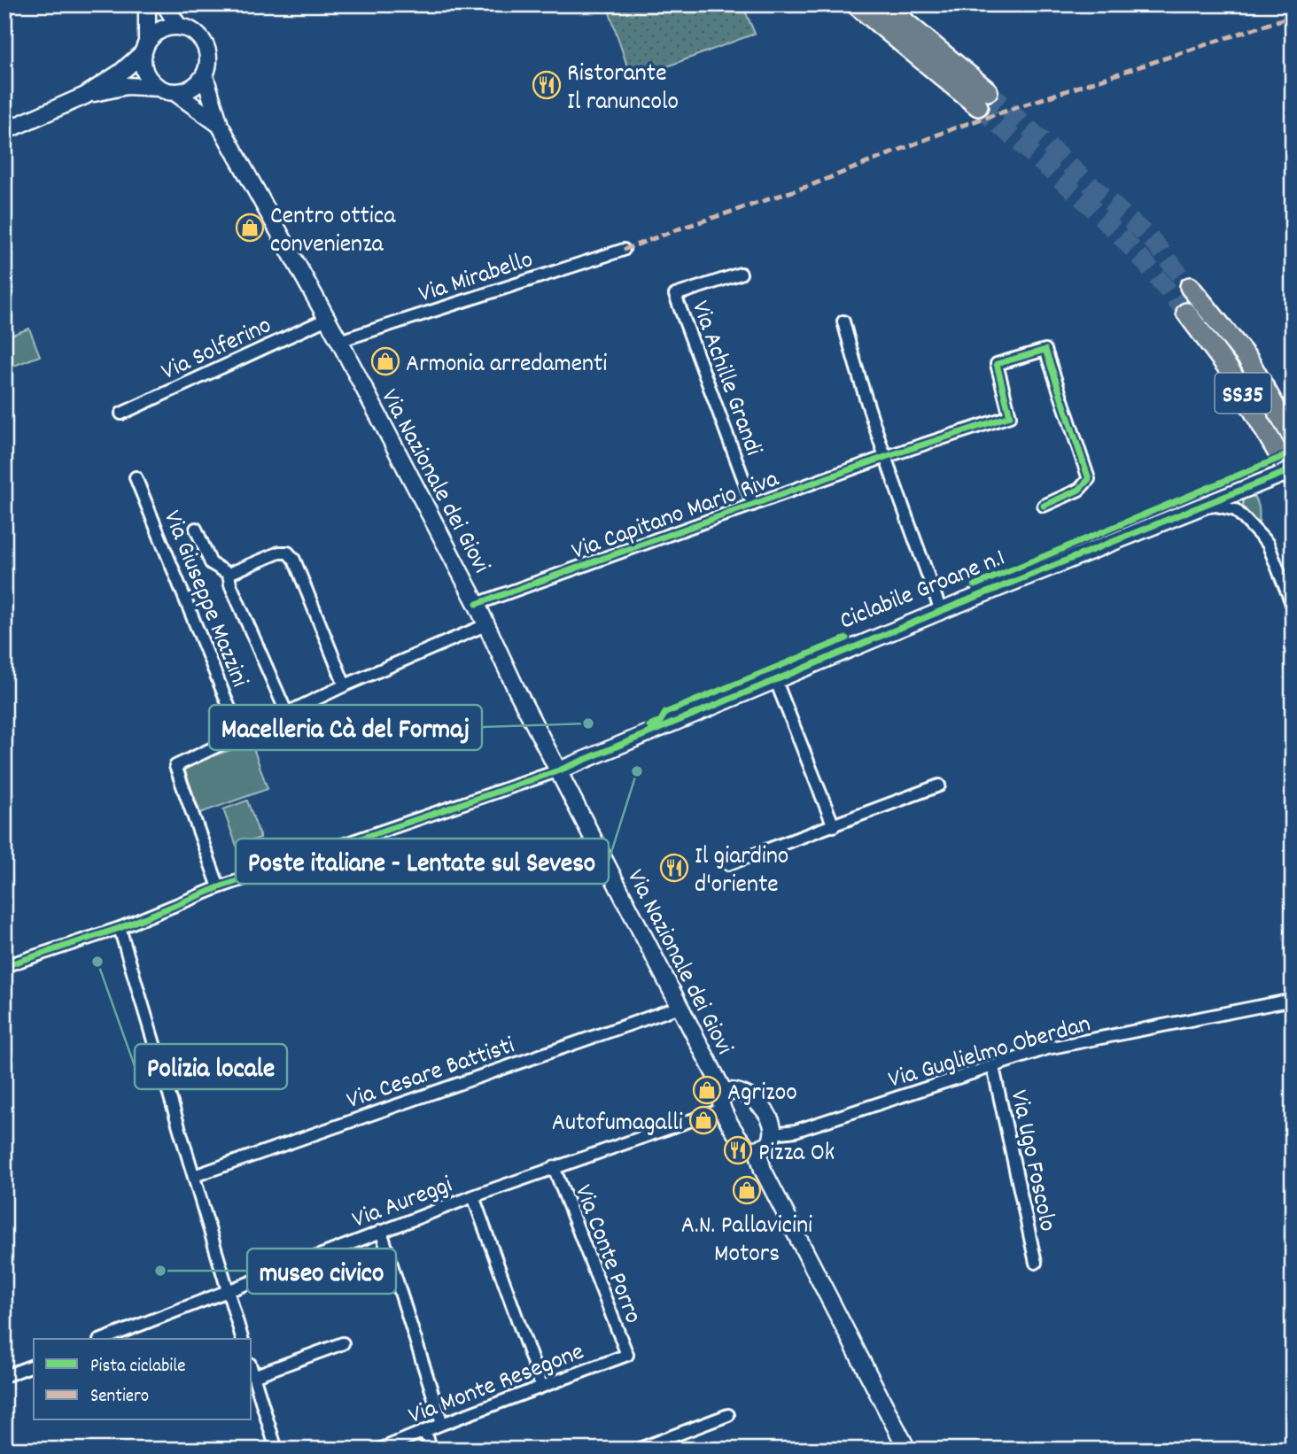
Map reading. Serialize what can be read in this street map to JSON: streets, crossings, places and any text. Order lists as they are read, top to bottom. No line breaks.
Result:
{"streets":{"highway":["SS35"],"main road":["Via Nazionale dei Giovi"],"street":["Via Mirabello","Via Solferino","Via Achille Grandi","Via Capitano Mario Riva","Via Giuseppe Mazzini","Via Guglielmo Oberdan","Via Cesare Battisti","Via Ugo Foscolo","Via Aureggi","Via Conte Porro","Via Monte Resegone"],"cycle path":["Ciclabile Groane n.1"]},"crossings":[["Via Mirabello","Via Nazionale dei Giovi"],["Via Solferino","Via Nazionale dei Giovi"],["Via Achille Grandi","Via Capitano Mario Riva"],["Via Nazionale dei Giovi","Via Capitano Mario Riva"],["Via Nazionale dei Giovi","Via Guglielmo Oberdan"],["Via Nazionale dei Giovi","Via Cesare Battisti"],["Via Nazionale dei Giovi","Via Aureggi"],["Via Guglielmo Oberdan","Via Ugo Foscolo"],["Via Aureggi","Via Conte Porro"],["Via Conte Porro","Via Monte Resegone"]],"places":{"restaurant":["Ristorante Il ranuncolo","Il giardino d'oriente","Pizza Ok"],"shop":["Centro ottica convenienza","Armonia arredamenti","Agrizoo","Autofumagalli","A.N. Pallavicini Motors"],"other":["Macelleria Cà del Formaj","Poste italiane - Lentate sul Seveso","Polizia locale","museo civico"]},"legend":["Pista ciclabile","Sentiero"]}
